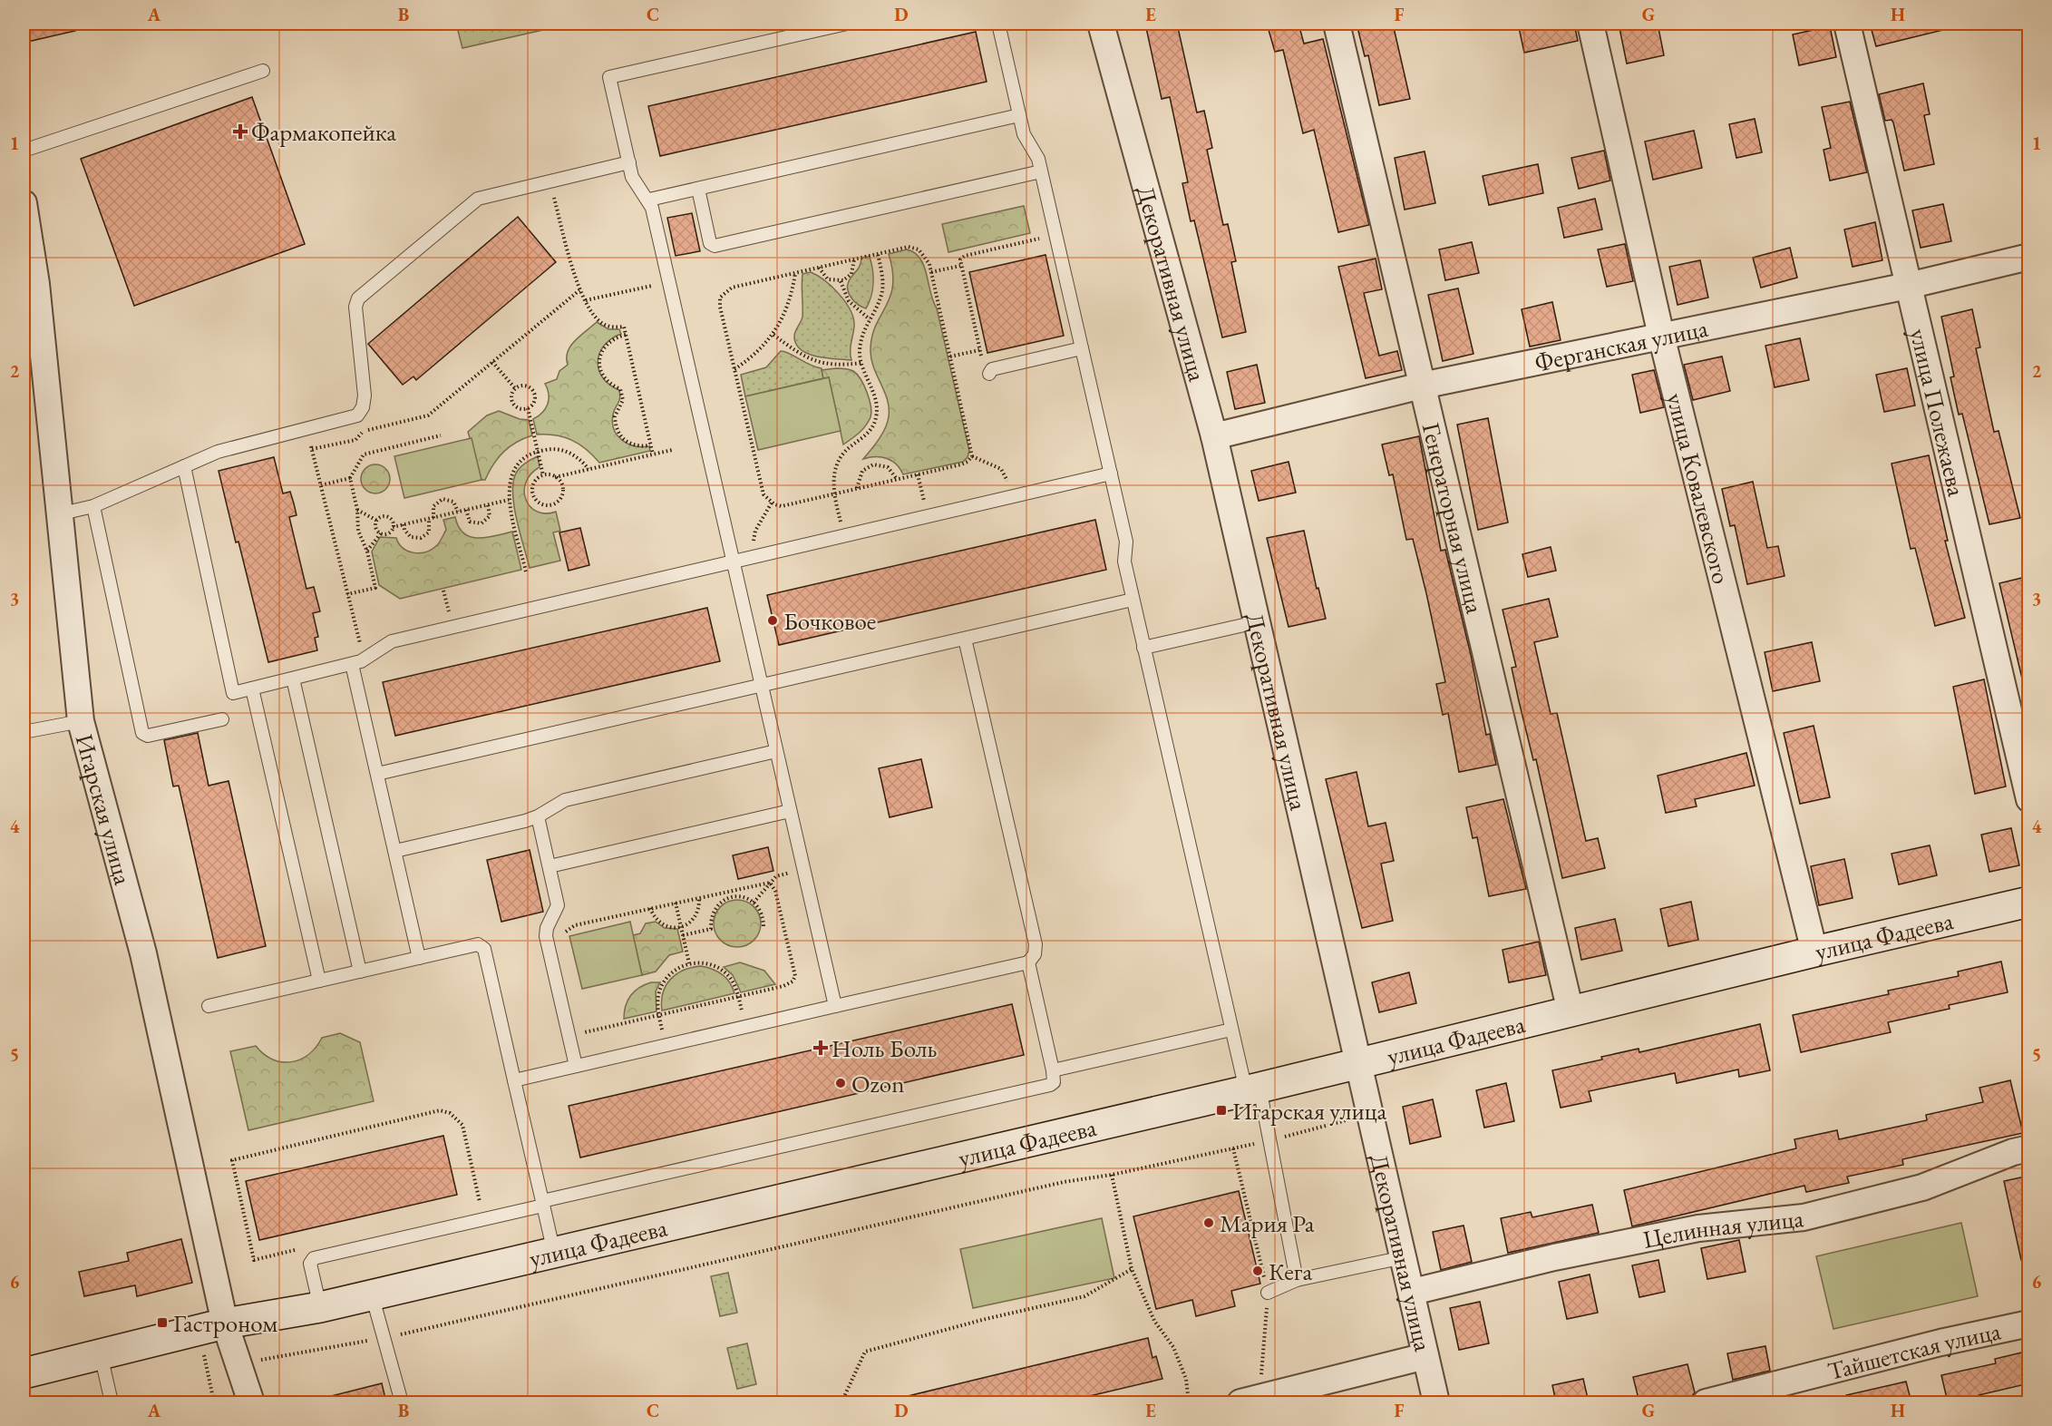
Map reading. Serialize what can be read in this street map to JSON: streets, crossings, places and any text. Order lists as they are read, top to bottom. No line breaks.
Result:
{"streets":{"street":["Декоративная улица","Ферганская улица","улица Полежаева","улица Ковалевского","Генераторная улица","Игарская улица","улица Фадеева","Целинная улица","Тайшетская улица"]},"crossings":[["Декоративная улица","Ферганская улица"],["Декоративная улица","улица Фадеева"],["Декоративная улица","Целинная улица"],["Ферганская улица","улица Полежаева"],["Ферганская улица","улица Ковалевского"],["Ферганская улица","Генераторная улица"],["улица Ковалевского","улица Фадеева"],["Генераторная улица","улица Фадеева"],["Игарская улица","улица Фадеева"]],"places":{"health":["Фармакопейка","Ноль Боль"],"other":["Бочковое","Ozon","Мария Ра","Кега"],"transit":["Игарская улица","Гастроном"]},"grid":{"columns":["A","B","C","D","E","F","G","H"],"rows":["1","2","3","4","5","6"]}}
